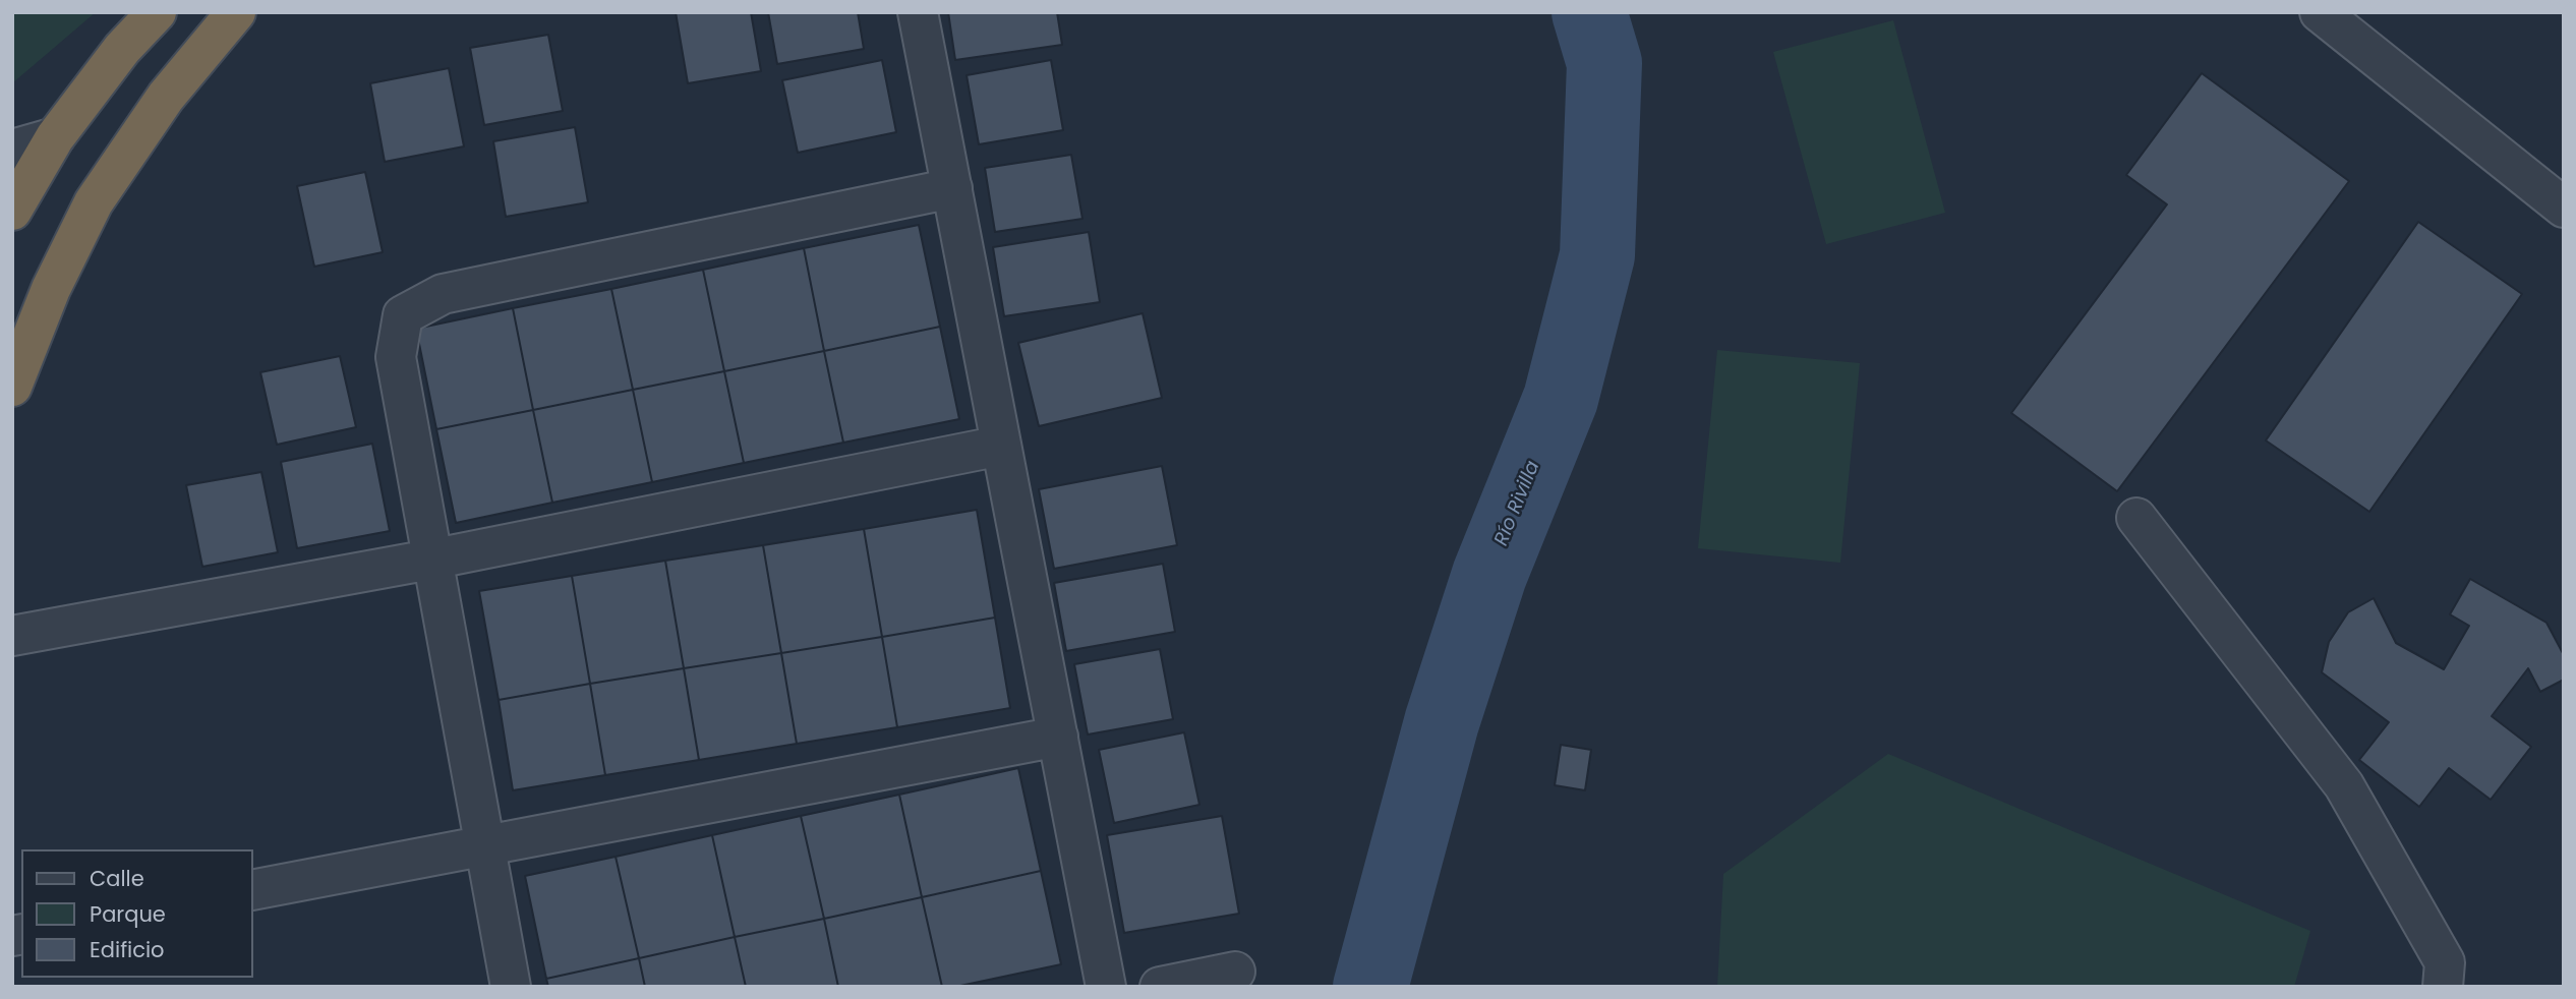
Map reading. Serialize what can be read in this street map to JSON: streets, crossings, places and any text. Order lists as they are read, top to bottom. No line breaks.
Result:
{"water":["Río Rivilla"],"legend":["Calle","Parque","Edificio"]}
